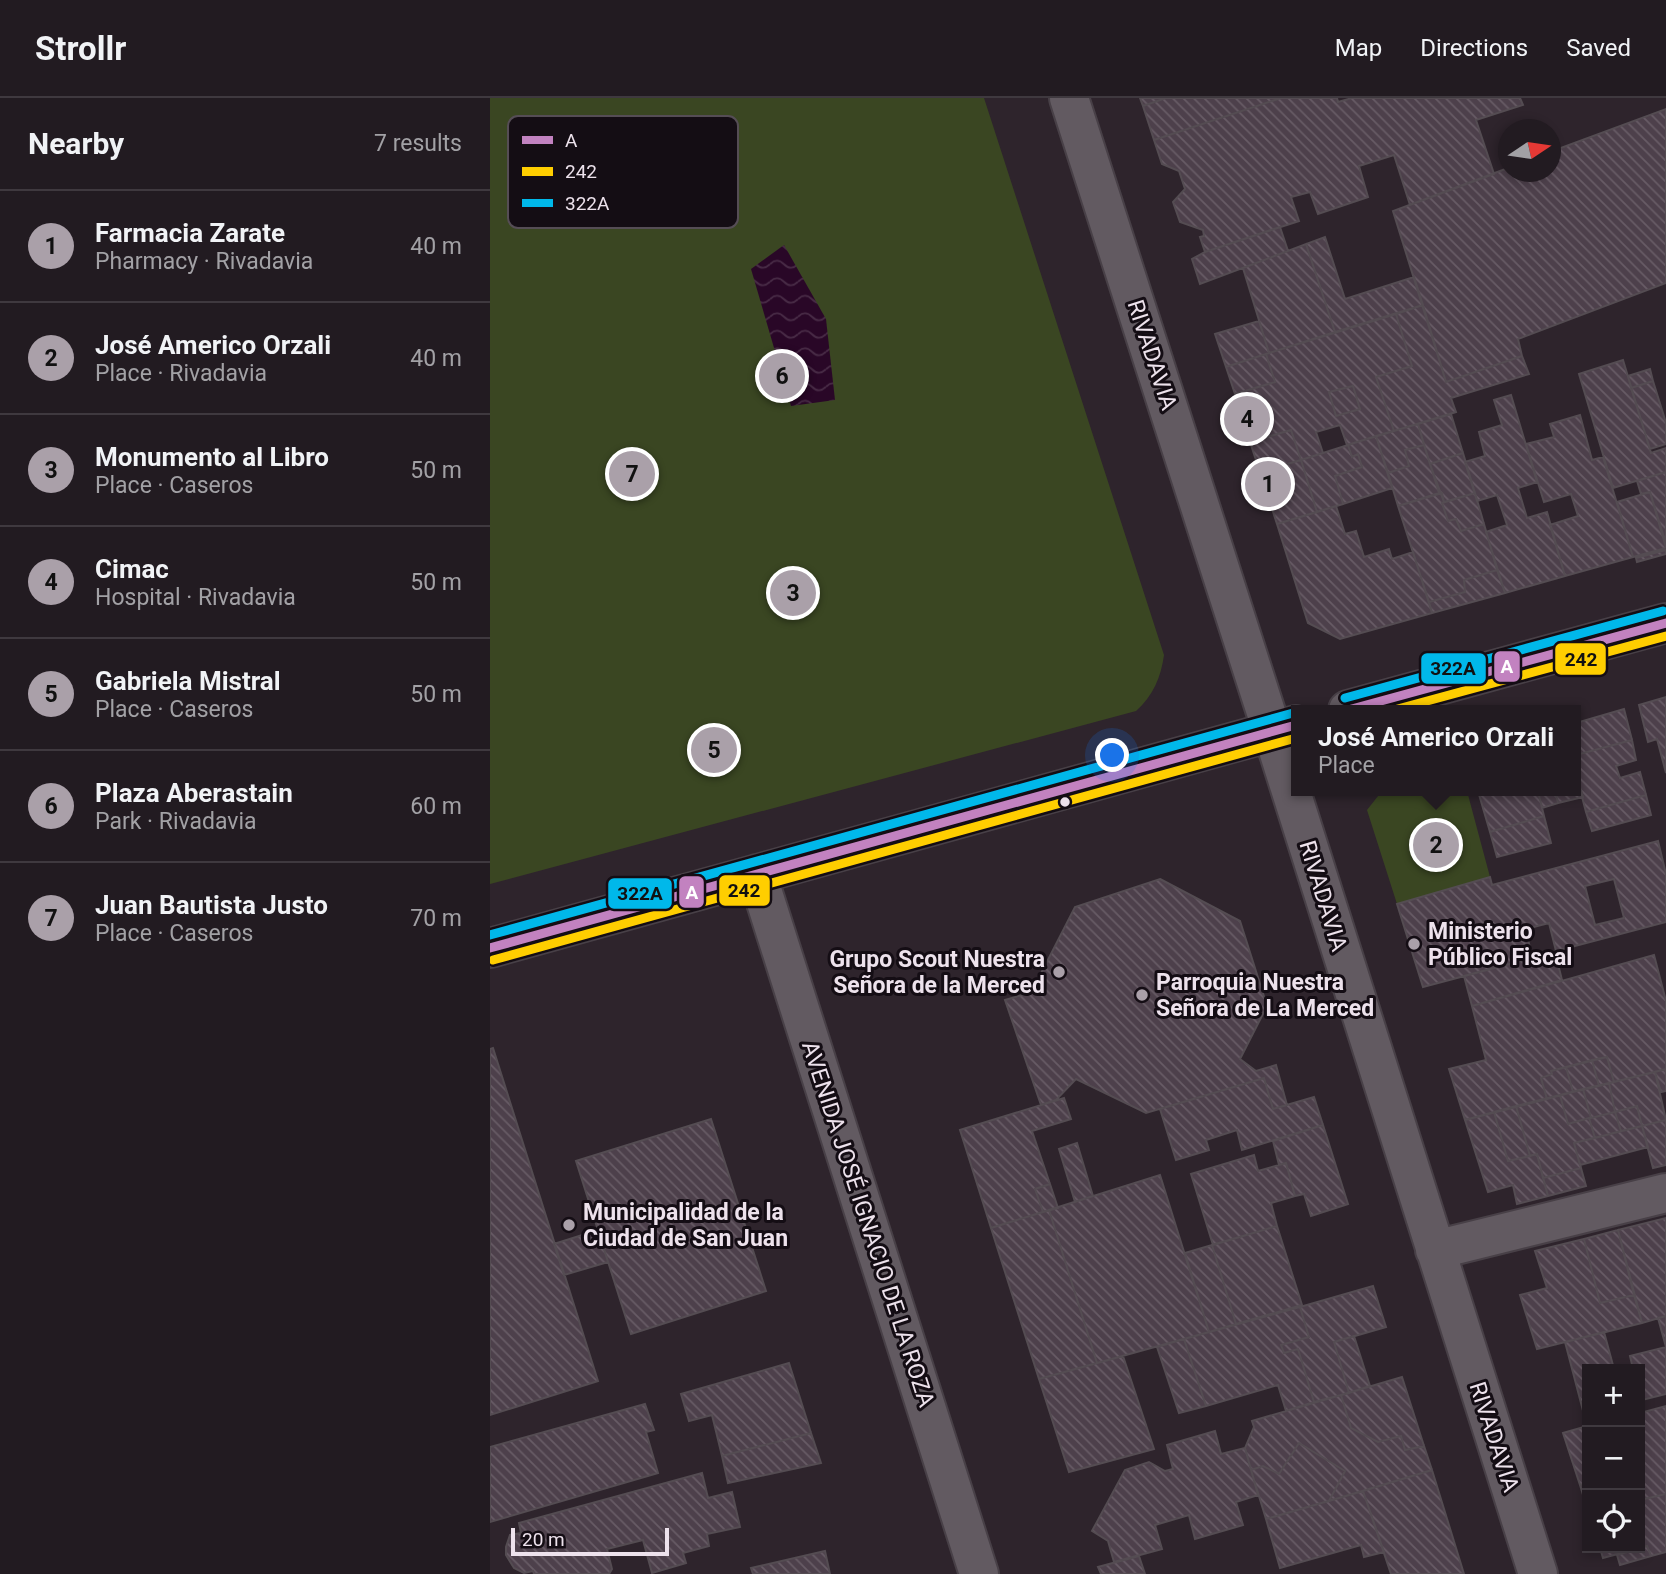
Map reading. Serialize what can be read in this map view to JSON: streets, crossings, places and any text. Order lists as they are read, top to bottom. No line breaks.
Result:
{"streets":{"street":["RIVADAVIA","AVENIDA JOSÉ IGNACIO DE LA ROZA"]},"places":["Ministerio Público Fiscal","Grupo Scout Nuestra Señora de la Merced","Parroquia Nuestra Señora de La Merced","Municipalidad de la Ciudad de San Juan"],"lines":["transit line 322A","transit line A","transit line 242"],"legend":["A","242","322A"],"scale_bar":"20 m","north":"right","page":{"header":"Strollr","nav":["Map","Directions","Saved"],"heading":["Nearby","7 results"],"list":[{"mark":"1","name":"Farmacia Zarate","note":"Pharmacy · Rivadavia","value":"40 m"},{"mark":"2","name":"José Americo Orzali","note":"Place · Rivadavia","value":"40 m"},{"mark":"3","name":"Monumento al Libro","note":"Place · Caseros","value":"50 m"},{"mark":"4","name":"Cimac","note":"Hospital · Rivadavia","value":"50 m"},{"mark":"5","name":"Gabriela Mistral","note":"Place · Caseros","value":"50 m"},{"mark":"6","name":"Plaza Aberastain","note":"Park · Rivadavia","value":"60 m"},{"mark":"7","name":"Juan Bautista Justo","note":"Place · Caseros","value":"70 m"}],"pins":["6","4","7","1","3","5","2"],"popup":["José Americo Orzali","Place"],"map_buttons":["+","−"],"scale":"20 m"}}
